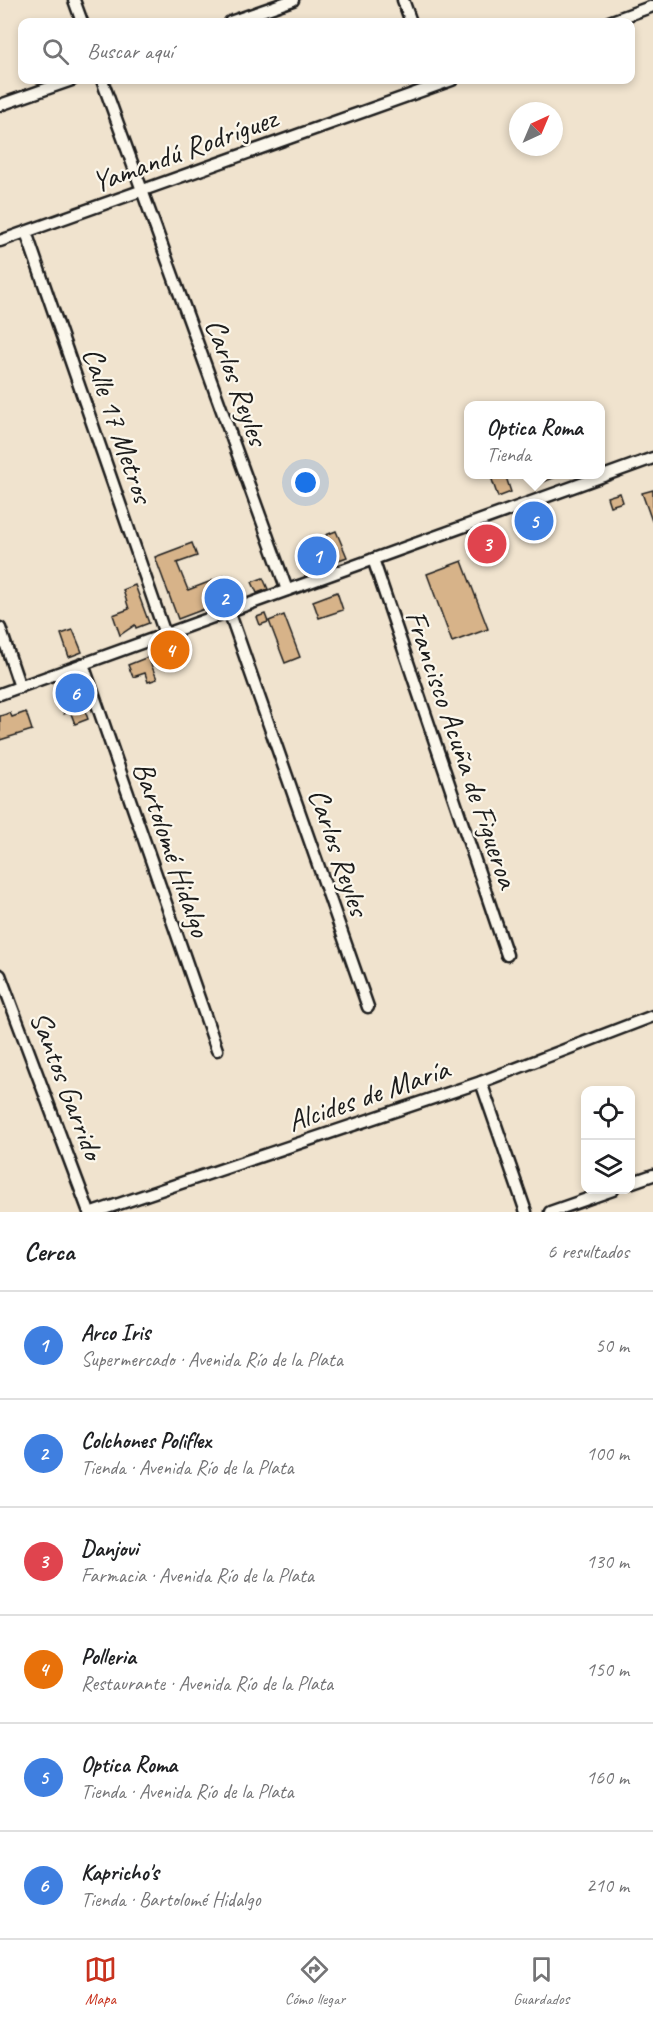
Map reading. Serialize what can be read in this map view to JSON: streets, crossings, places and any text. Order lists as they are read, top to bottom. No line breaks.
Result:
{"streets":{"street":["Yamandú Rodríguez","Carlos Reyles","Calle 17 Metros","Francisco Acuña de Figueroa","Bartolomé Hidalgo","Santos Garrido","Alcides de María"]},"crossings":[["Yamandú Rodríguez","Carlos Reyles"],["Yamandú Rodríguez","Calle 17 Metros"]],"north":"top right","page":{"search":"Buscar aquí","popup":["Optica Roma","Tienda"],"pins":["5","3","1","2","4","6"],"heading":["Cerca","6 resultados"],"list":[{"mark":"1","name":"Arco Iris","note":"Supermercado · Avenida Río de la Plata","value":"50 m"},{"mark":"2","name":"Colchones Poliflex","note":"Tienda · Avenida Río de la Plata","value":"100 m"},{"mark":"3","name":"Danjovi","note":"Farmacia · Avenida Río de la Plata","value":"130 m"},{"mark":"4","name":"Polleria","note":"Restaurante · Avenida Río de la Plata","value":"150 m"},{"mark":"5","name":"Optica Roma","note":"Tienda · Avenida Río de la Plata","value":"160 m"},{"mark":"6","name":"Kapricho's","note":"Tienda · Bartolomé Hidalgo","value":"210 m"}],"nav":["Mapa","Cómo llegar","Guardados"]}}
